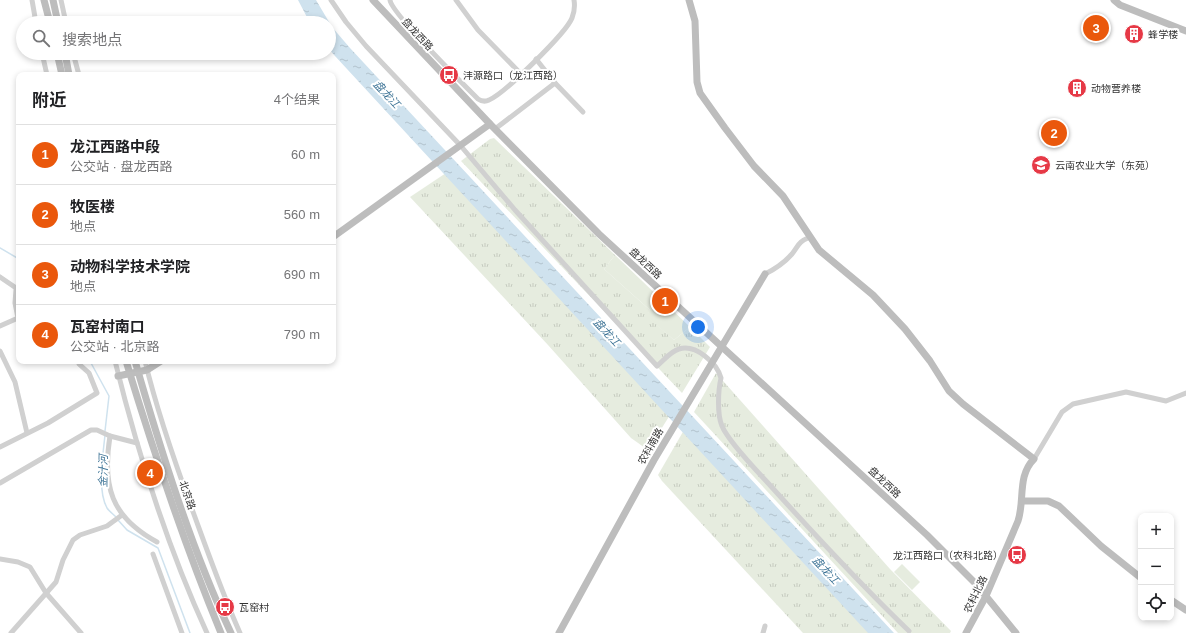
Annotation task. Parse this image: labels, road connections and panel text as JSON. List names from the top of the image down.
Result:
{
  "streets": {
    "street": [
      "盘龙西路",
      "农科南路",
      "北京路",
      "农科北路"
    ]
  },
  "crossings": [
    ["盘龙西路", "农科南路"],
    ["盘龙西路", "农科北路"]
  ],
  "water": ["盘龙江", "金汁河"],
  "places": {
    "building": ["蜂学楼", "动物营养楼"],
    "bus stop": ["沣源路口（龙江西路）", "龙江西路口（农科北路）", "瓦窑村"],
    "school or university": ["云南农业大学（东苑）"]
  },
  "page": {
    "pins": [
      "3",
      "2",
      "1",
      "4"
    ],
    "search": "搜索地点",
    "heading": ["附近", "4个结果"],
    "list": [
      {
        "mark": "1",
        "name": "龙江西路中段",
        "note": "公交站 · 盘龙西路",
        "value": "60 m"
      },
      {
        "mark": "2",
        "name": "牧医楼",
        "note": "地点",
        "value": "560 m"
      },
      {
        "mark": "3",
        "name": "动物科学技术学院",
        "note": "地点",
        "value": "690 m"
      },
      {
        "mark": "4",
        "name": "瓦窑村南口",
        "note": "公交站 · 北京路",
        "value": "790 m"
      }
    ],
    "map_buttons": ["+", "−"]
  }
}
